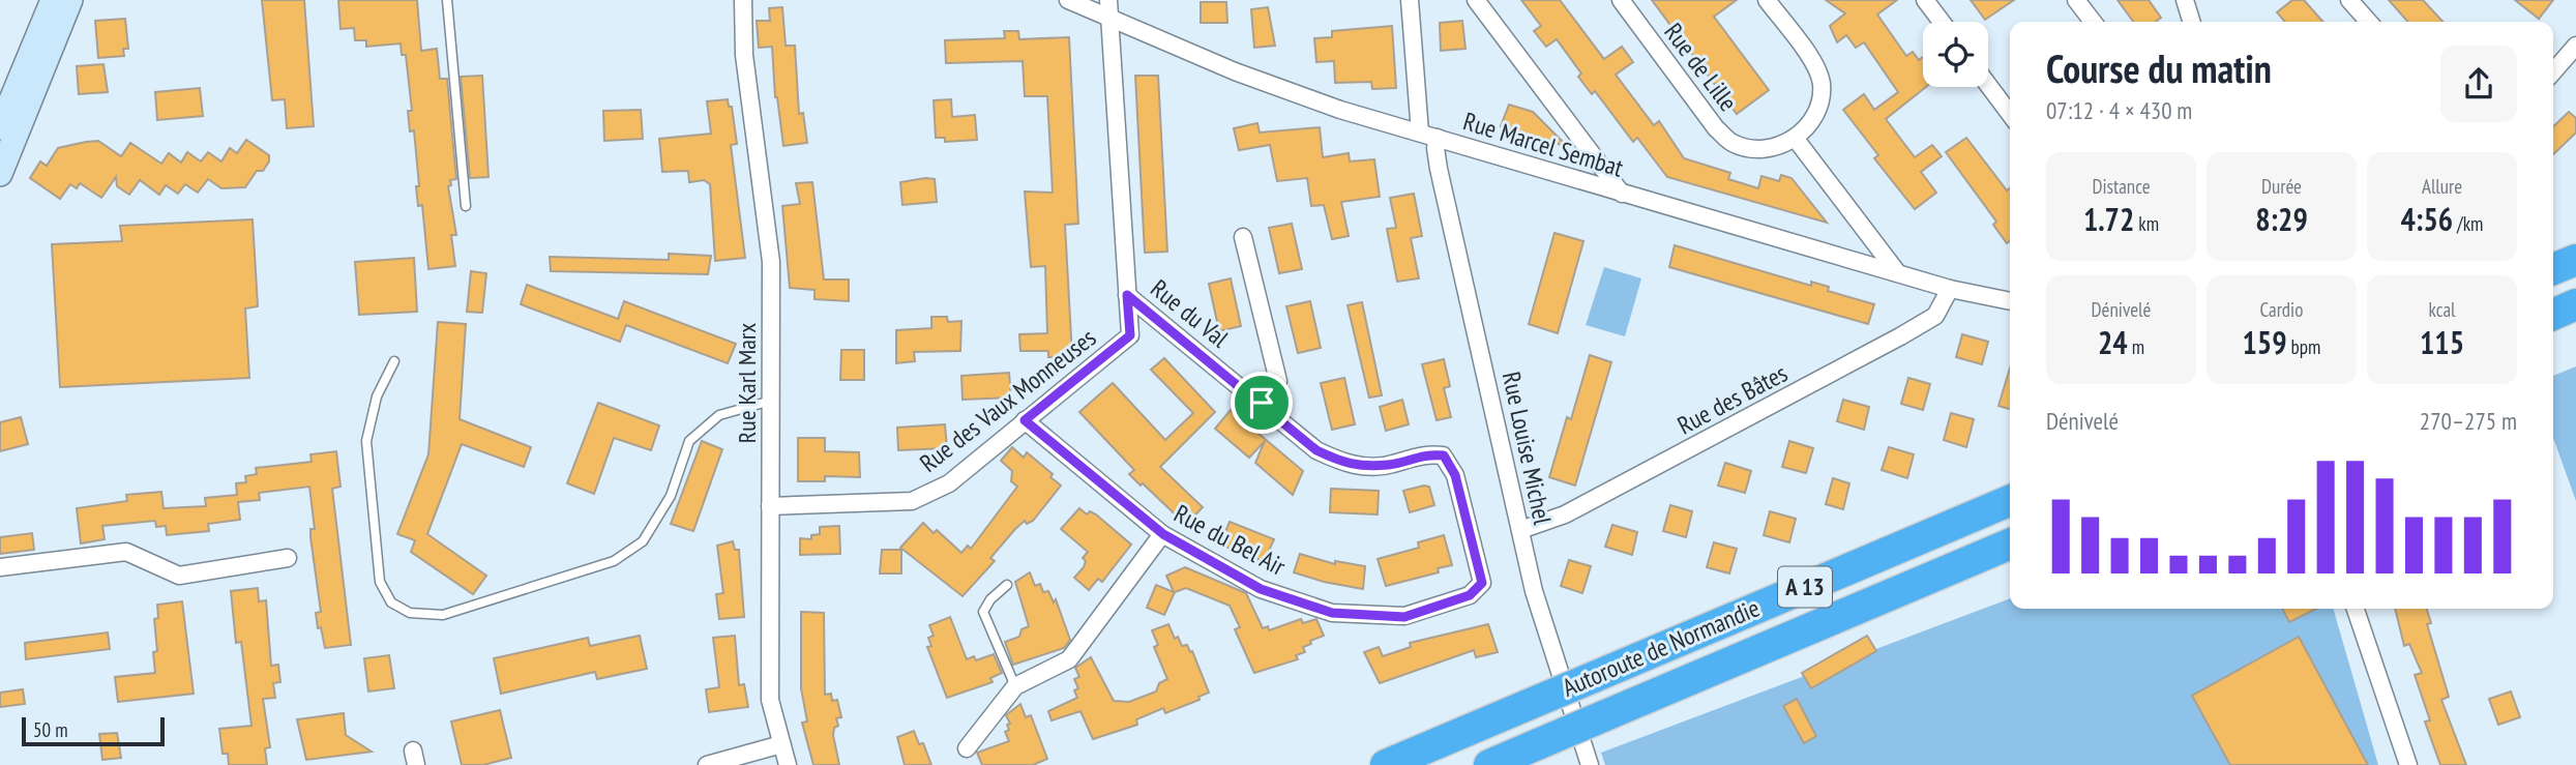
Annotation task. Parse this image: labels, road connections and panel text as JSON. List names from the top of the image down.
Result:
{
  "streets": {
    "highway": ["A 13", "Autoroute de Normandie"],
    "street": [
      "Rue de Lille",
      "Rue Marcel Sembat",
      "Rue du Val",
      "Rue Karl Marx",
      "Rue des Bâtes",
      "Rue des Vaux Monneuses",
      "Rue Louise Michel",
      "Rue du Bel Air"
    ]
  },
  "crossings": [
    ["Rue Marcel Sembat", "Rue des Bâtes"],
    ["Rue Marcel Sembat", "Rue des Vaux Monneuses"],
    ["Rue Marcel Sembat", "Rue Louise Michel"],
    ["Rue du Val", "Rue des Vaux Monneuses"],
    ["Rue du Val", "Rue du Bel Air"],
    ["Rue Karl Marx", "Rue des Vaux Monneuses"],
    ["Rue des Bâtes", "Rue Louise Michel"],
    ["Rue des Vaux Monneuses", "Rue du Bel Air"]
  ],
  "scale_bar": "50 m",
  "page": {
    "heading": ["Course du matin", "07:12 · 4 × 430 m"],
    "stats": [
      ["Distance", "1.72 km"],
      ["Durée", "8:29"],
      ["Allure", "4:56 /km"],
      ["Dénivelé", "24 m"],
      ["Cardio", "159 bpm"],
      ["kcal", "115"]
    ],
    "chart": ["Dénivelé", "270–275 m"],
    "scale": "50 m"
  }
}
